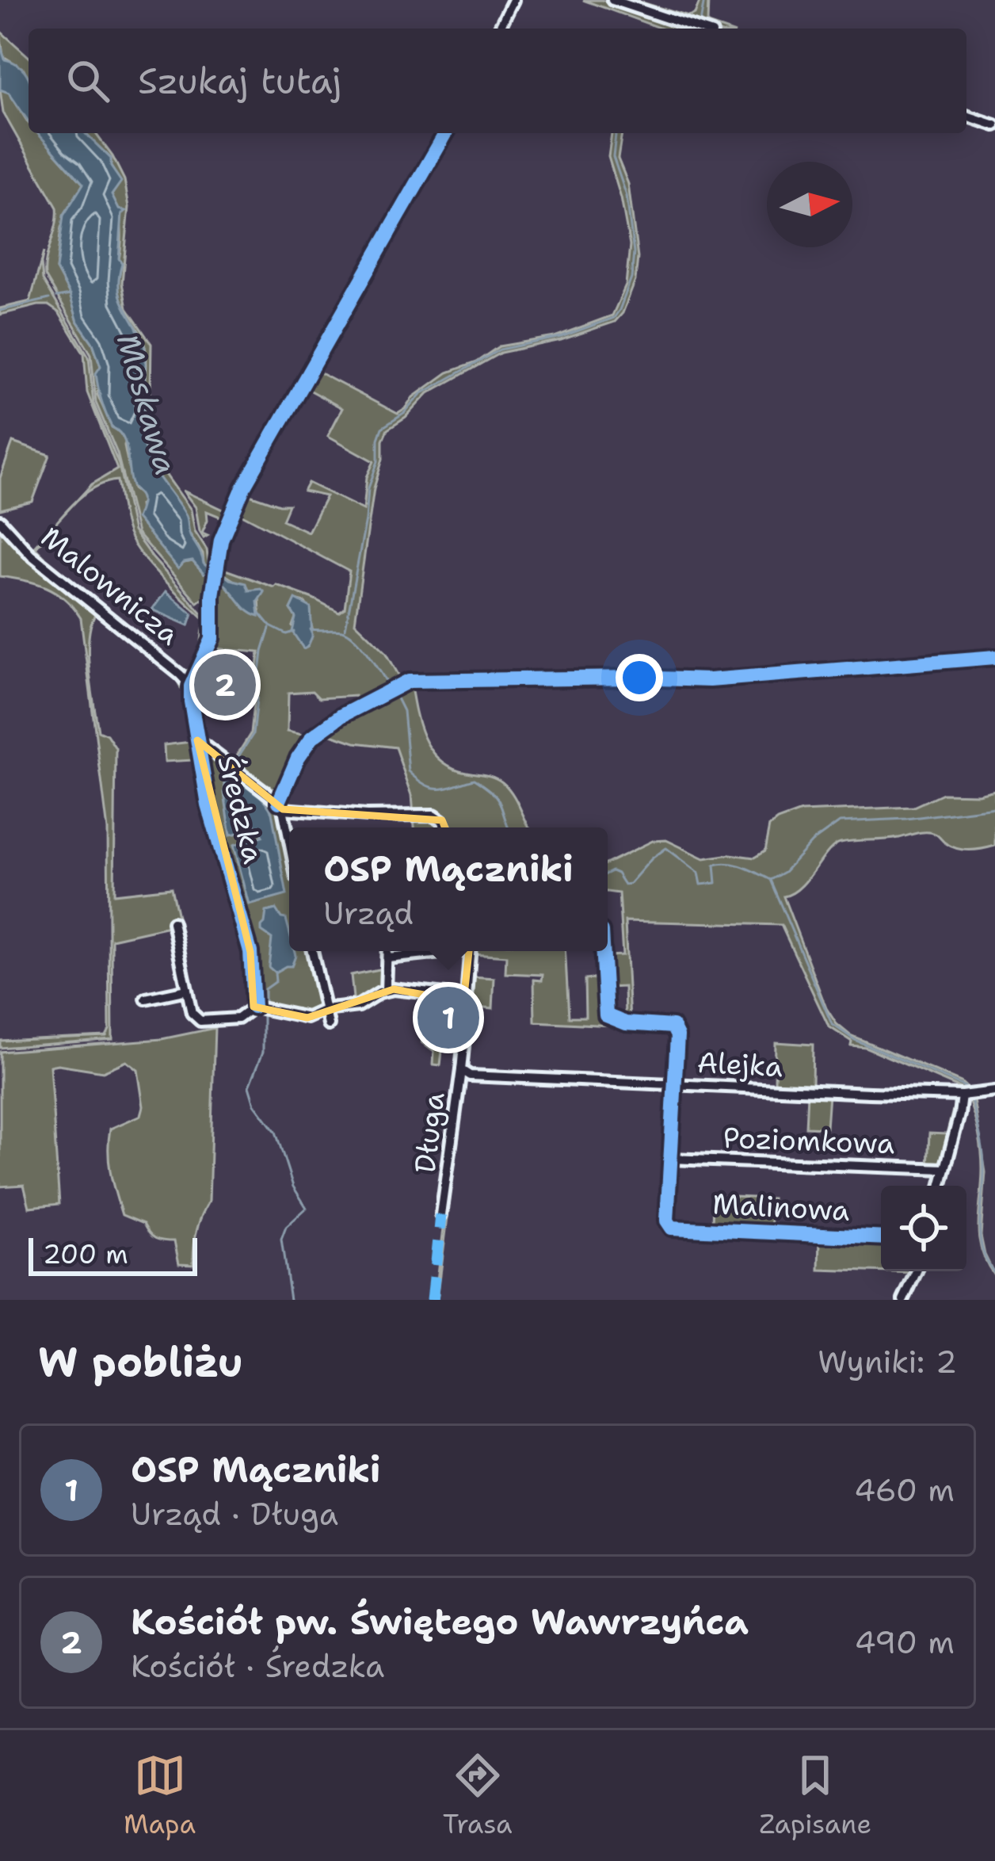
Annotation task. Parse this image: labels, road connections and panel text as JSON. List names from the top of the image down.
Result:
{
  "streets": {
    "street": [
      "Malownicza",
      "Średzka",
      "Alejka",
      "Długa",
      "Poziomkowa",
      "Malinowa"
    ]
  },
  "crossings": [
    ["Malownicza", "Średzka"],
    ["Alejka", "Długa"],
    ["Poziomkowa", "Malinowa"]
  ],
  "water": ["Moskawa"],
  "scale_bar": "200 m",
  "north": "right",
  "page": {
    "search": "Szukaj tutaj",
    "pins": ["2", "1"],
    "popup": ["OSP Mączniki", "Urząd"],
    "scale": "200 m",
    "heading": ["W pobliżu", "Wyniki: 2"],
    "list": [
      {
        "mark": "1",
        "name": "OSP Mączniki",
        "note": "Urząd · Długa",
        "value": "460 m"
      },
      {
        "mark": "2",
        "name": "Kościół pw. Świętego Wawrzyńca",
        "note": "Kościół · Średzka",
        "value": "490 m"
      }
    ],
    "nav": ["Mapa", "Trasa", "Zapisane"]
  }
}
